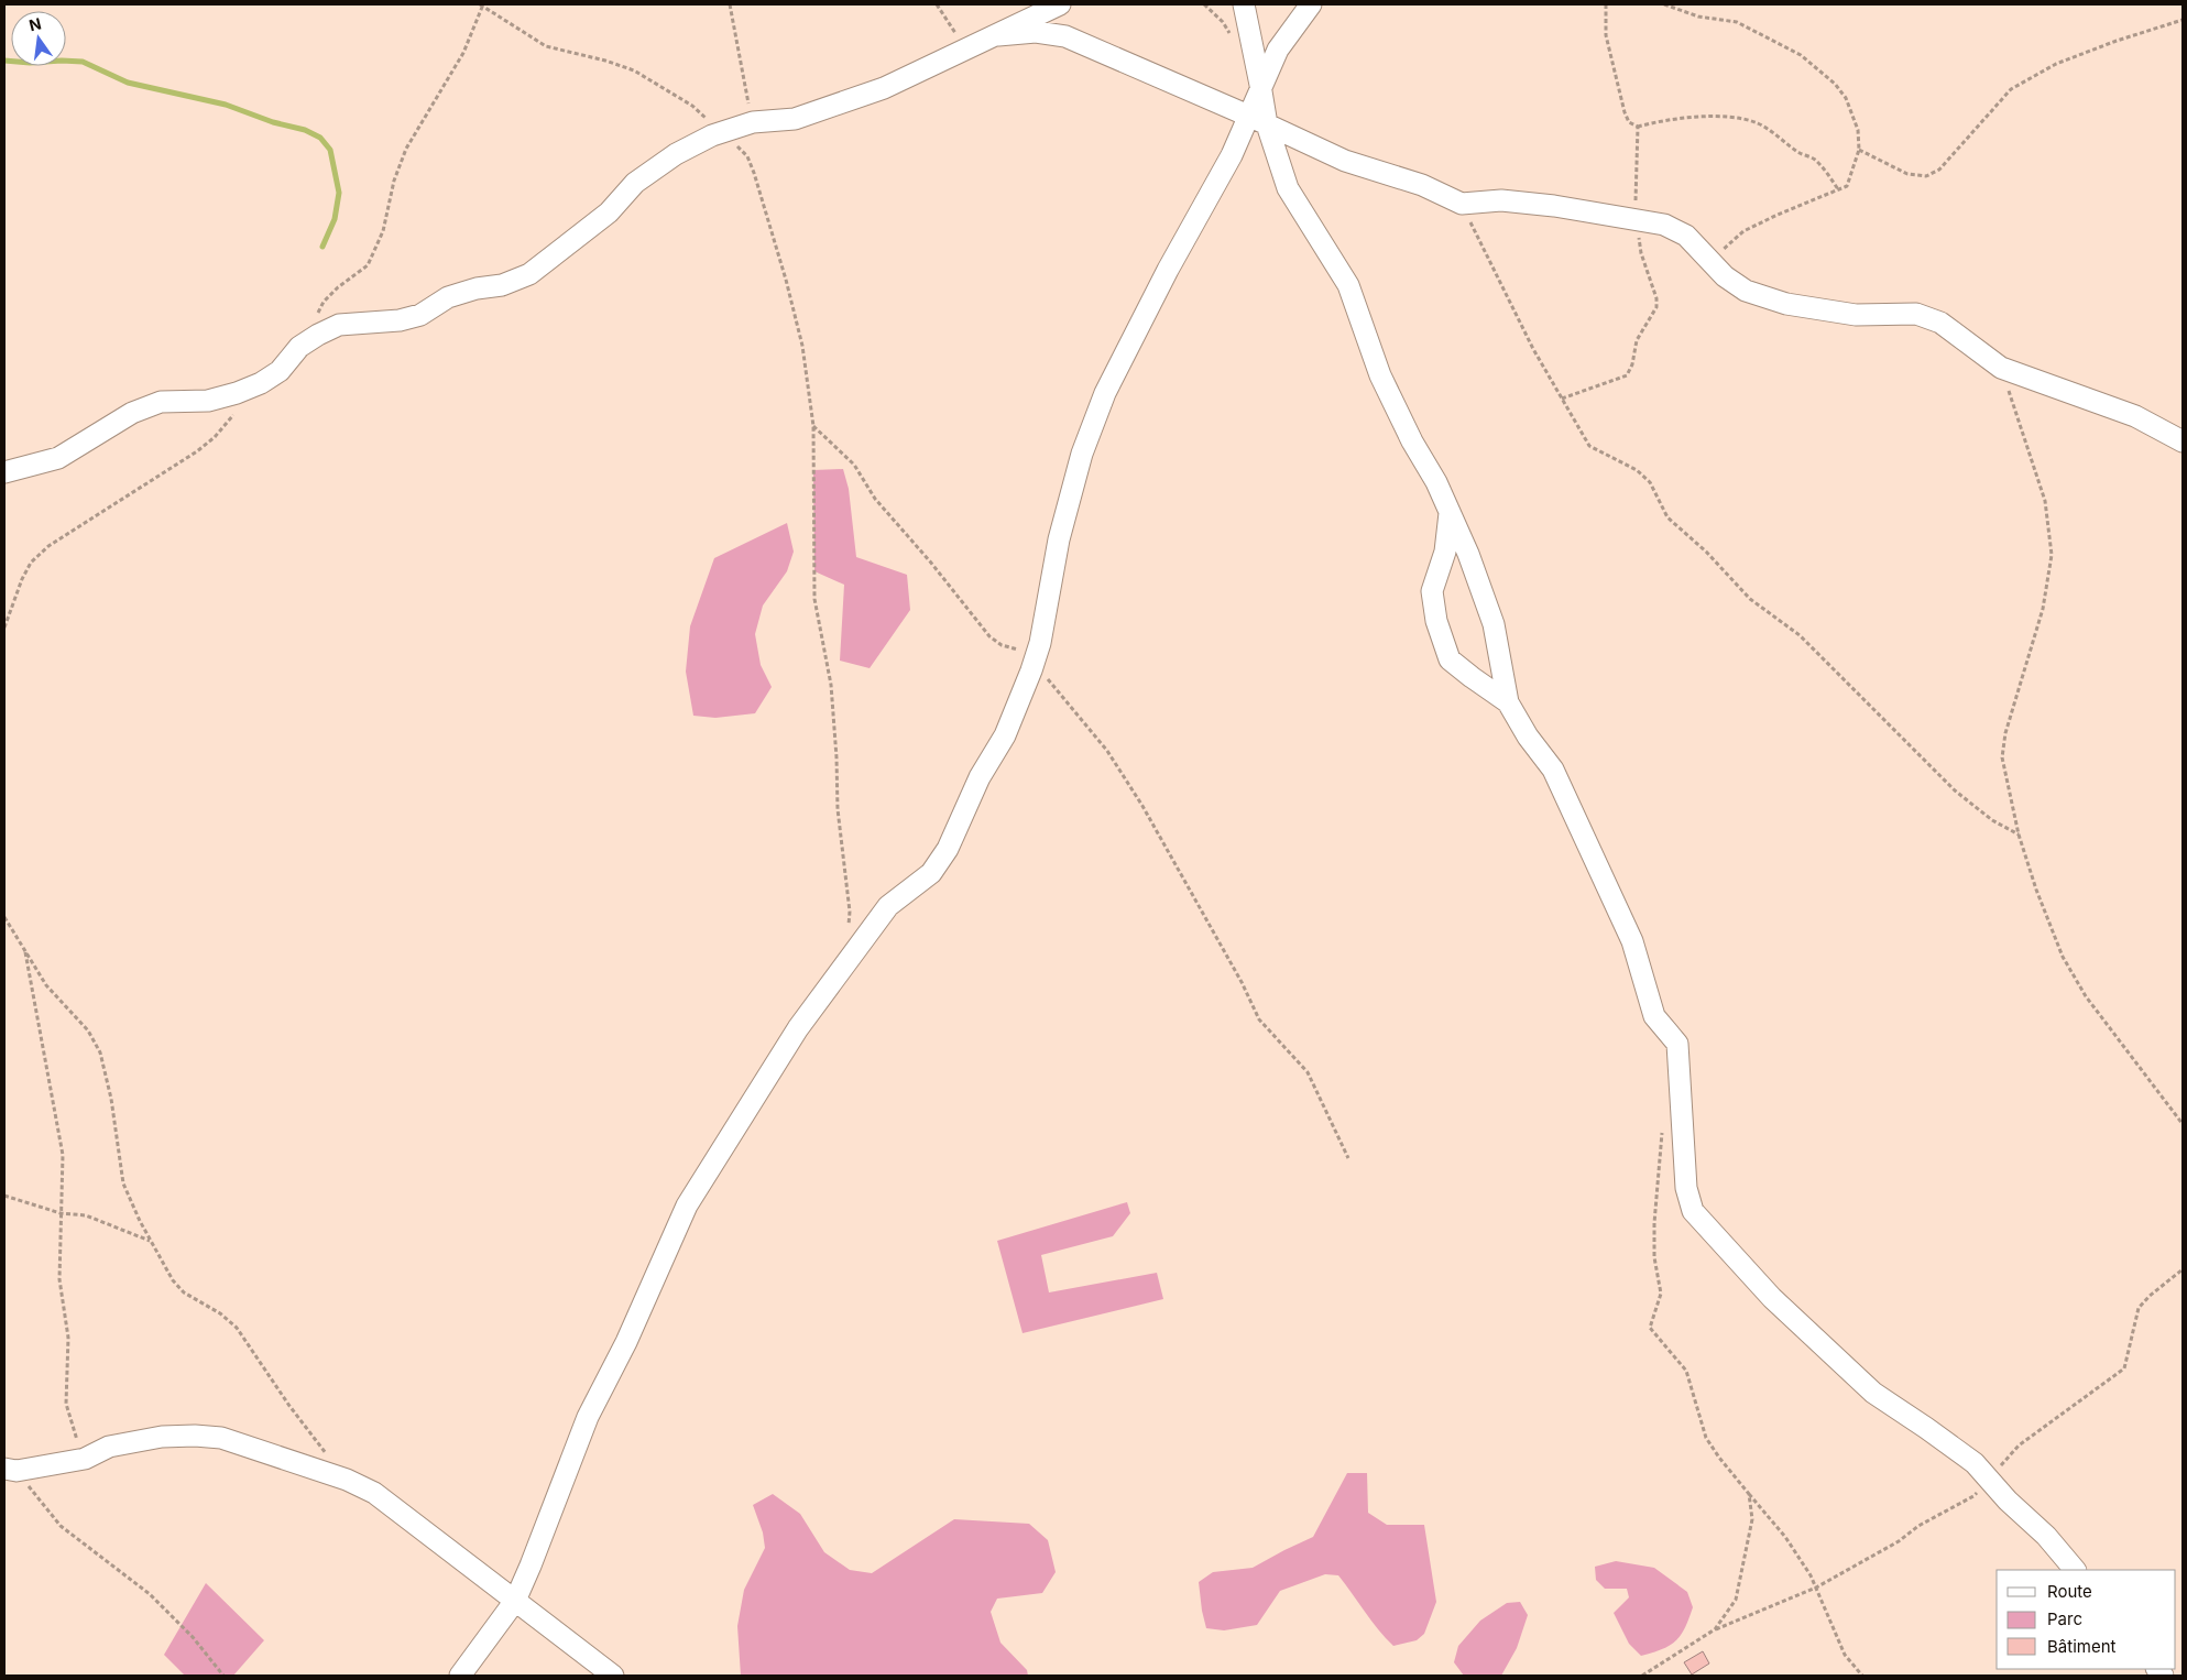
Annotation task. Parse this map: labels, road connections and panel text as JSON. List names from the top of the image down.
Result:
{
  "legend": ["Route", "Parc", "Bâtiment"],
  "north": "top"
}
